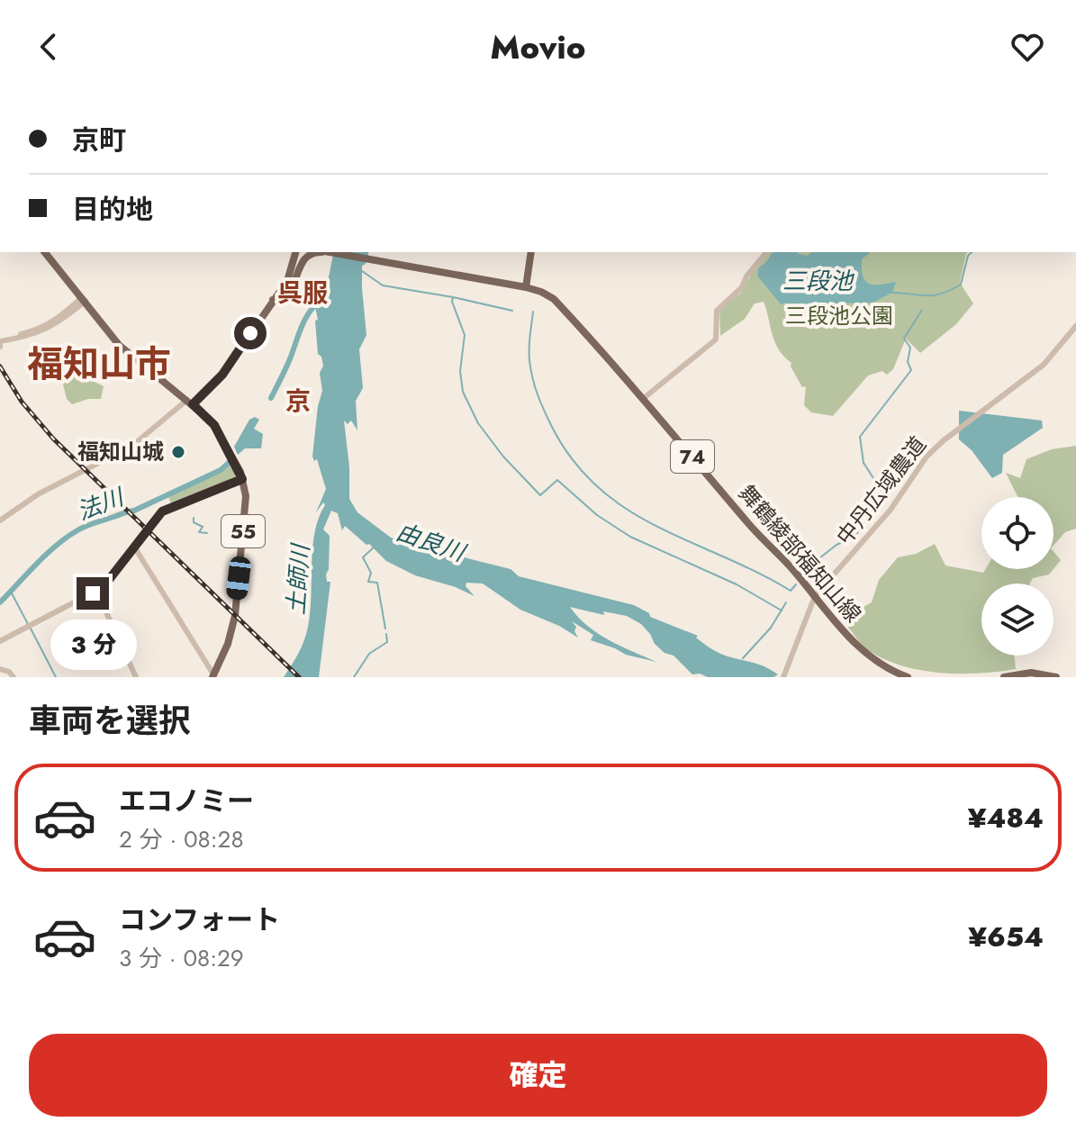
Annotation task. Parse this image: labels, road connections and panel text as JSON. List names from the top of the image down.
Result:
{
  "streets": {
    "main road": ["74", "55", "舞鶴綾部福知山線"],
    "street": ["中丹広域農道"]
  },
  "crossings": [
    ["中丹広域農道", "舞鶴綾部福知山線"]
  ],
  "districts": ["呉服", "福知山市", "京"],
  "water": [
    "三段池",
    "法川",
    "由良川",
    "土師川"
  ],
  "parks": ["三段池公園"],
  "places": ["福知山城"],
  "page": {
    "header": "Movio",
    "banner": ["京町", "目的地"],
    "bubble": "3 分",
    "heading": "車両を選択",
    "list": [
      {
        "name": "エコノミー",
        "note": "2 分 · 08:28",
        "value": "¥484"
      },
      {
        "name": "コンフォート",
        "note": "3 分 · 08:29",
        "value": "¥654"
      }
    ],
    "buttons": "確定"
  }
}
